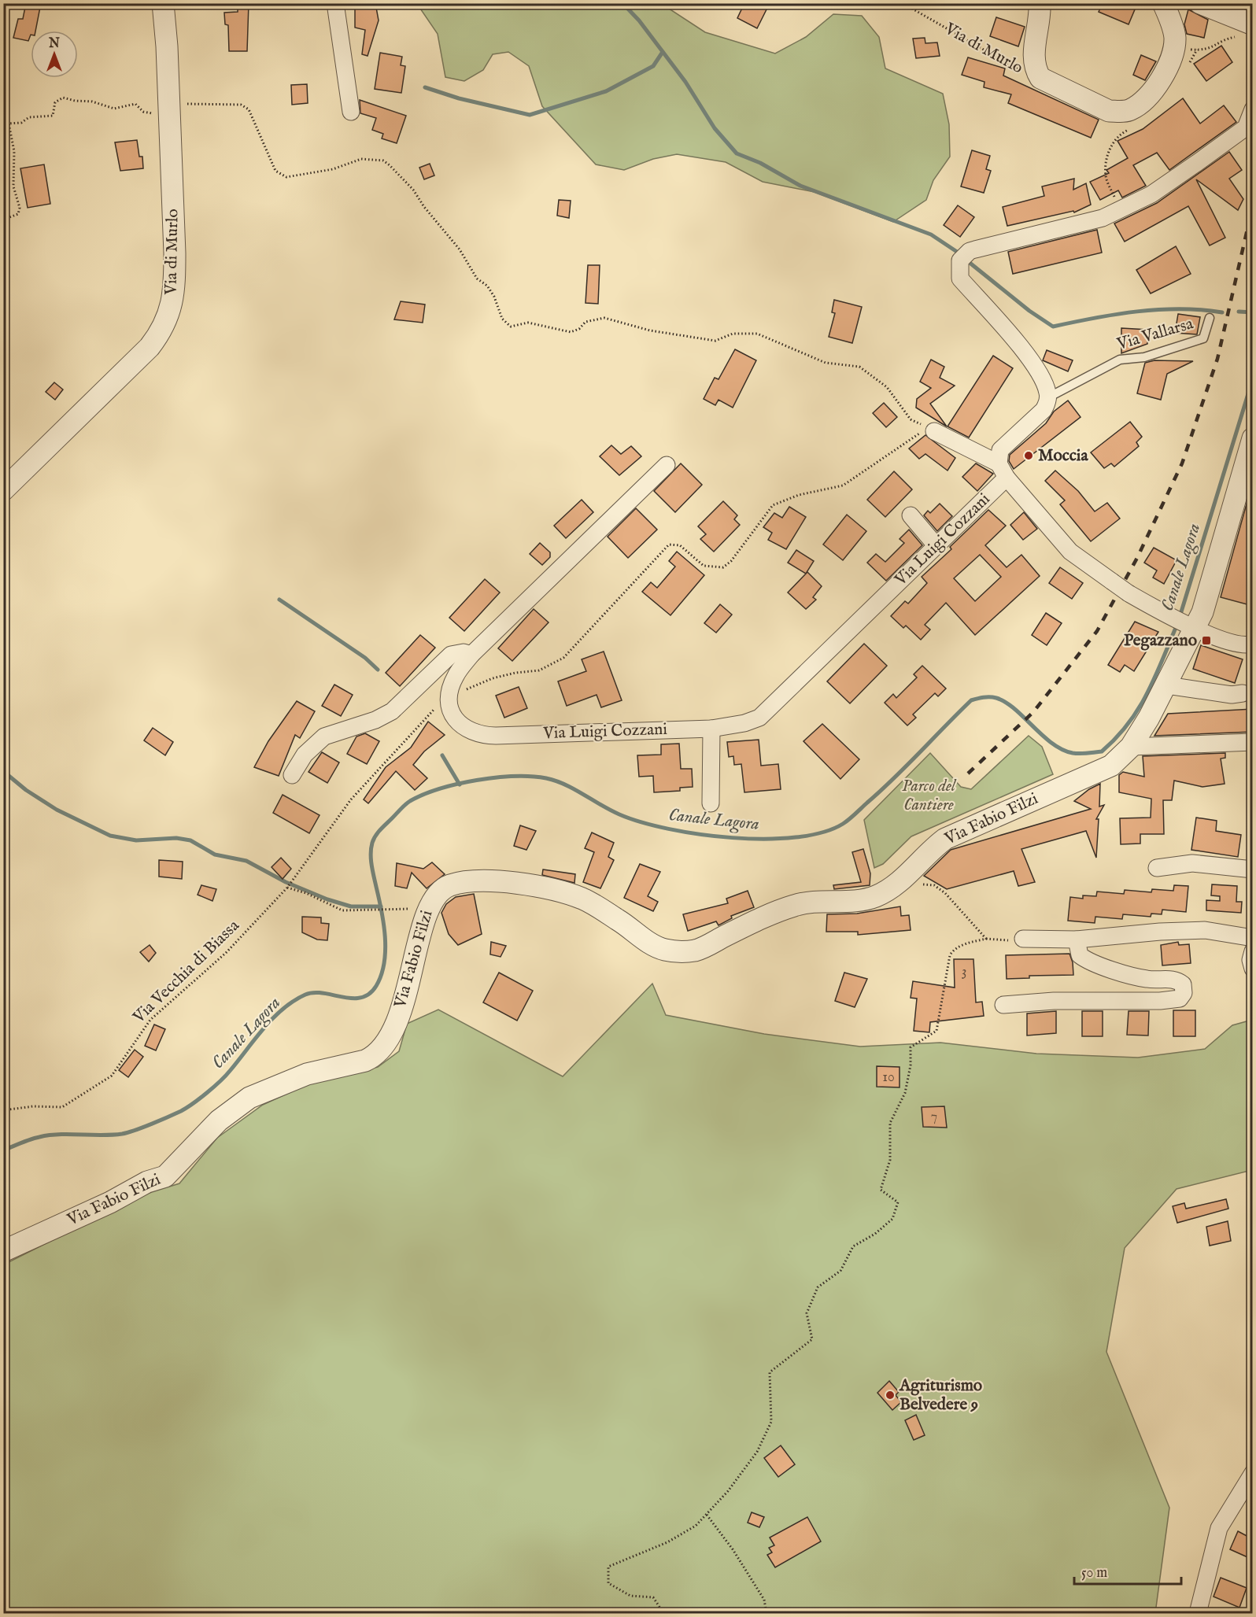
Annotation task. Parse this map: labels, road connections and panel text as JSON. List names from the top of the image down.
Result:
{
  "streets": {
    "street": ["Via di Murlo", "Via Luigi Cozzani", "Via Fabio Filzi"],
    "lane": ["Via Vallarsa"],
    "path": ["Via Vecchia di Biassa"]
  },
  "crossings": [
    ["Via Luigi Cozzani", "Via Vecchia di Biassa"]
  ],
  "water": ["Canale Lagora"],
  "parks": ["Parco del Cantiere"],
  "places": {
    "other": ["Moccia", "Agriturismo Belvedere 9"],
    "transit": ["Pegazzano"]
  },
  "house_numbers": ["3", "10", "7"],
  "scale_bar": "50 m",
  "north": "top"
}
